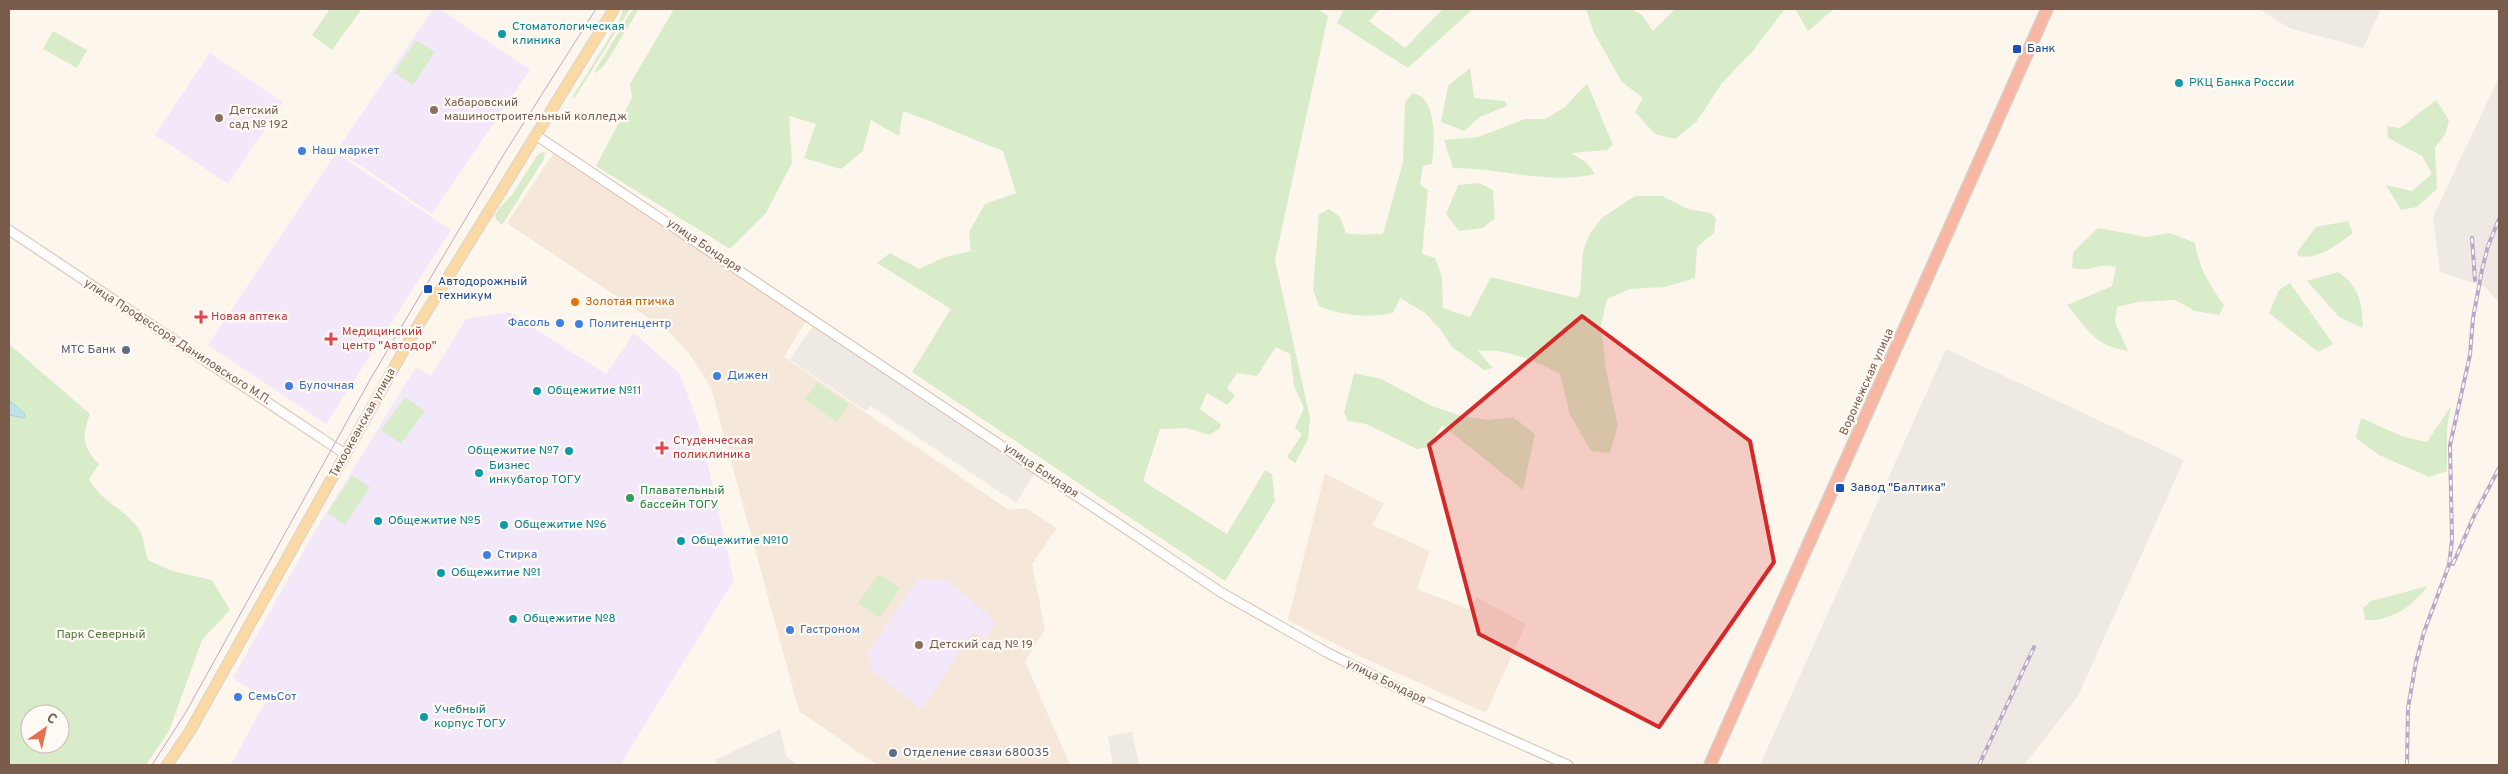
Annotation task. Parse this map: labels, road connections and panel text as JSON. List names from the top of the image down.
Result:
{
  "streets": {
    "highway": ["Воронежская улица"],
    "main road": ["улица Бондаря", "улица Профессора Даниловского М.П.", "Тихоокеанская улица"]
  },
  "crossings": [
    ["улица Бондаря", "Тихоокеанская улица"],
    ["улица Профессора Даниловского М.П.", "Тихоокеанская улица"]
  ],
  "parks": ["Парк Северный"],
  "places": {
    "other": [
      "Стоматологическая клиника",
      "РКЦ Банка России",
      "Хабаровский машиностроительный колледж",
      "Детский сад № 192",
      "Наш маркет",
      "Золотая птичка",
      "Фасоль",
      "Политенцентр",
      "МТС Банк",
      "Дижен",
      "Булочная",
      "Общежитие №11",
      "Общежитие №7",
      "Бизнес инкубатор ТОГУ",
      "Плавательный бассейн ТОГУ",
      "Общежитие №5",
      "Общежитие №6",
      "Общежитие №10",
      "Стирка",
      "Общежитие №1",
      "Общежитие №8",
      "Гастроном",
      "Детский сад № 19",
      "СемьСот",
      "Учебный корпус ТОГУ",
      "Отделение связи 680035"
    ],
    "transit": ["Банк", "Автодорожный техникум", "Завод \"Балтика\""],
    "health": ["Новая аптека", "Медицинский центр \"Автодор\"", "Студенческая поликлиника"]
  },
  "north": "top right"
}
